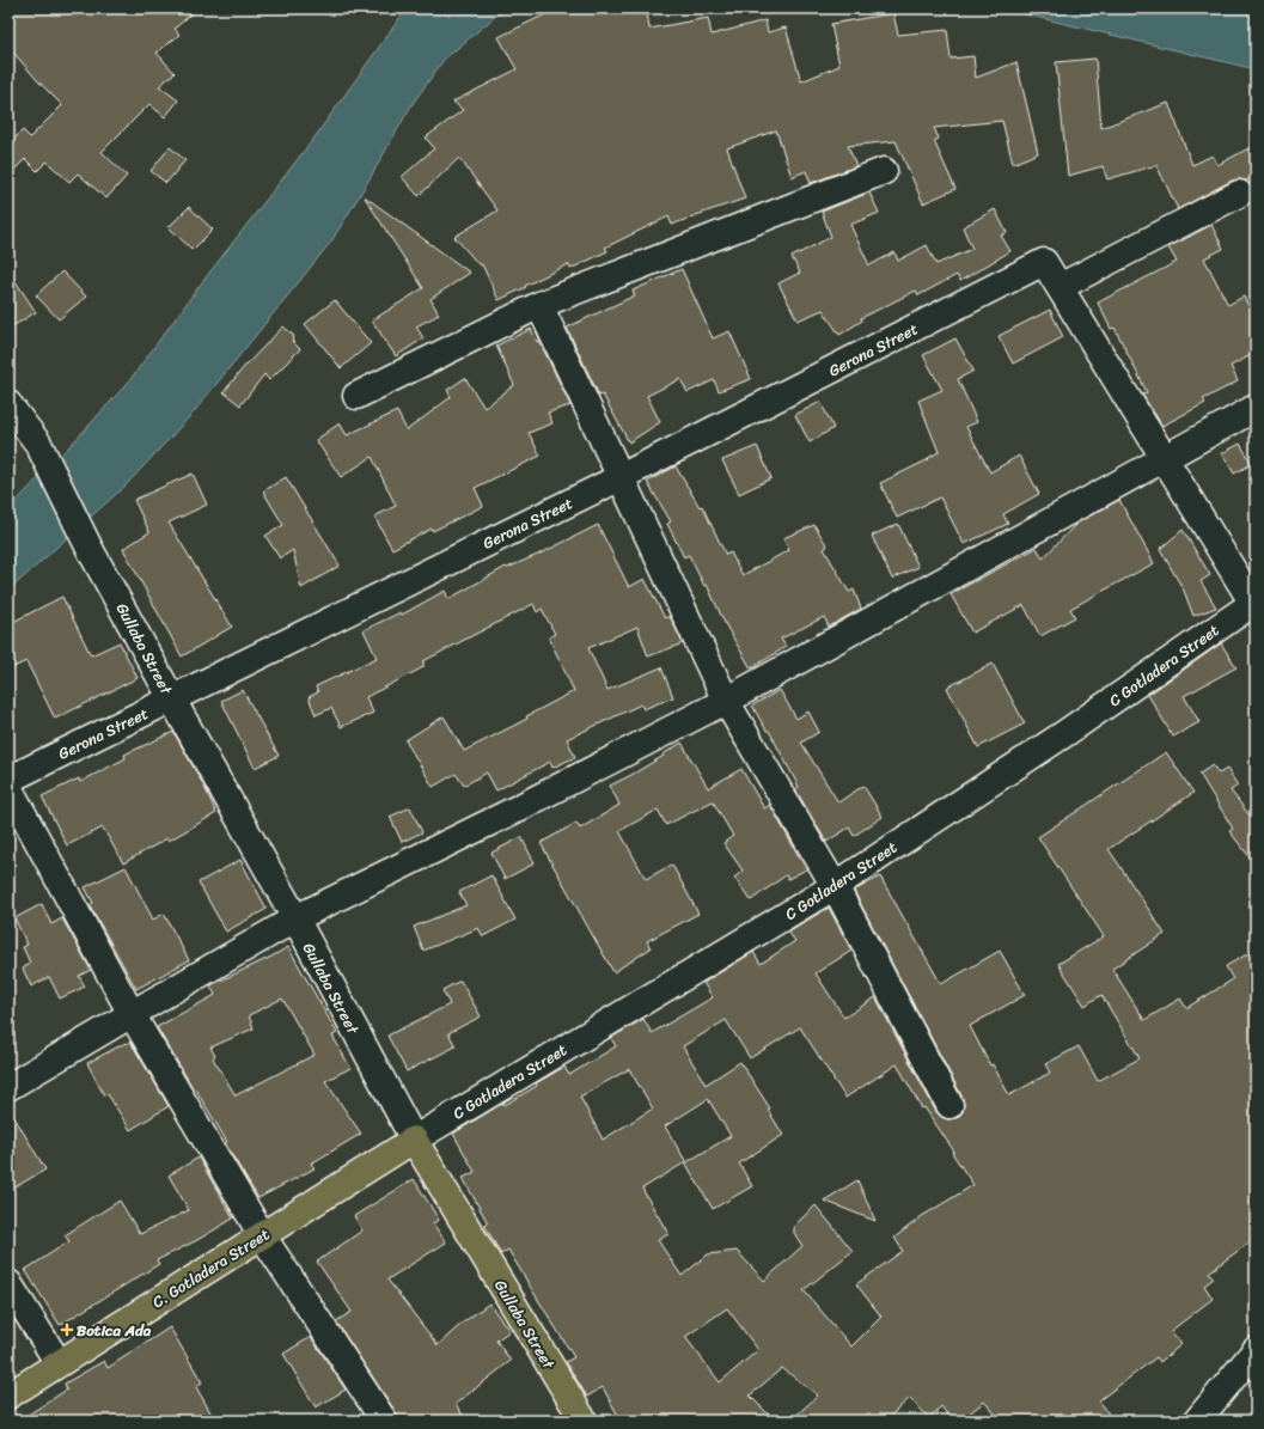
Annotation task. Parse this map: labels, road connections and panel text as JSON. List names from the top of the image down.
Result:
{
  "streets": {
    "main road": ["Gullaba Street", "C. Gotladera Street"],
    "street": ["Gerona Street", "C Gotladera Street"]
  },
  "crossings": [
    ["Gerona Street", "Gullaba Street"],
    ["Gullaba Street", "C Gotladera Street"],
    ["Gullaba Street", "C. Gotladera Street"],
    ["C Gotladera Street", "C. Gotladera Street"]
  ],
  "places": {
    "health": ["Botica Ada"]
  }
}
